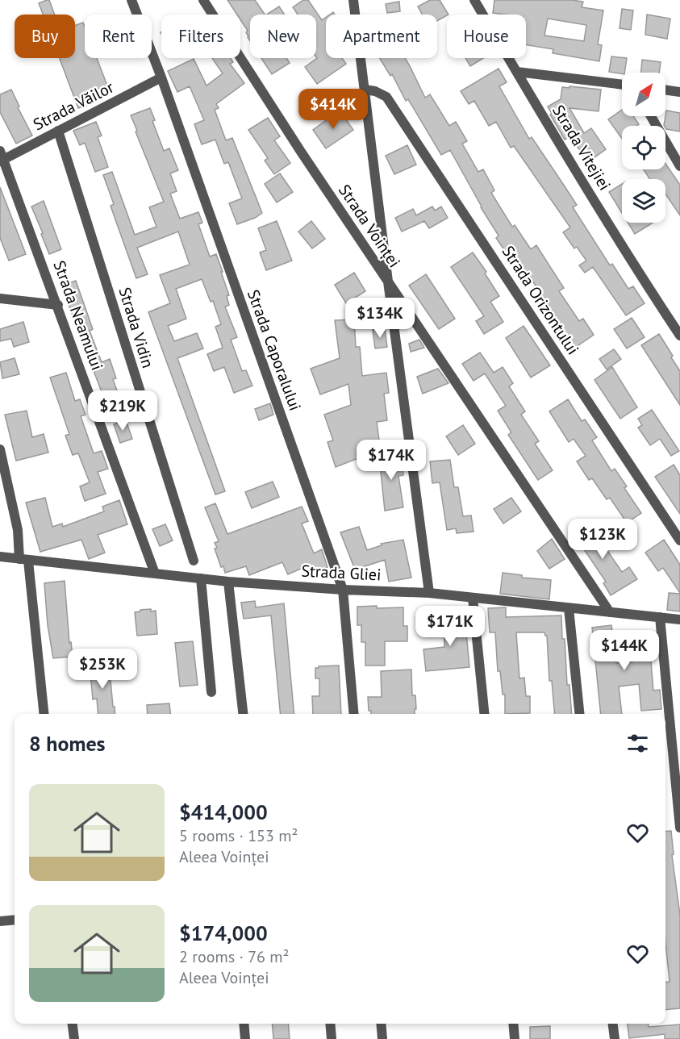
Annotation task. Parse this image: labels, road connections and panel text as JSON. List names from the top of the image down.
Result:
{
  "streets": {
    "street": [
      "Strada Văilor",
      "Strada Vitejiei",
      "Strada Voinței",
      "Strada Orizontului",
      "Strada Neamului",
      "Strada Vidin",
      "Strada Caporalului",
      "Strada Gliei"
    ]
  },
  "crossings": [
    ["Strada Văilor", "Strada Neamului"],
    ["Strada Văilor", "Strada Vidin"],
    ["Strada Văilor", "Strada Caporalului"],
    ["Strada Voinței", "Strada Gliei"],
    ["Strada Neamului", "Strada Gliei"],
    ["Strada Caporalului", "Strada Gliei"]
  ],
  "north": "top right",
  "page": {
    "chip": [
      "Buy",
      "Rent",
      "Filters",
      "New",
      "Apartment",
      "House"
    ],
    "price": [
      "$414K",
      "$134K",
      "$219K",
      "$174K",
      "$123K",
      "$171K",
      "$144K",
      "$253K"
    ],
    "heading": "8 homes",
    "list": [
      {
        "name": "$414,000",
        "note": "5 rooms · 153 m² · Aleea Voinței"
      },
      {
        "name": "$174,000",
        "note": "2 rooms · 76 m² · Aleea Voinței"
      }
    ]
  }
}
